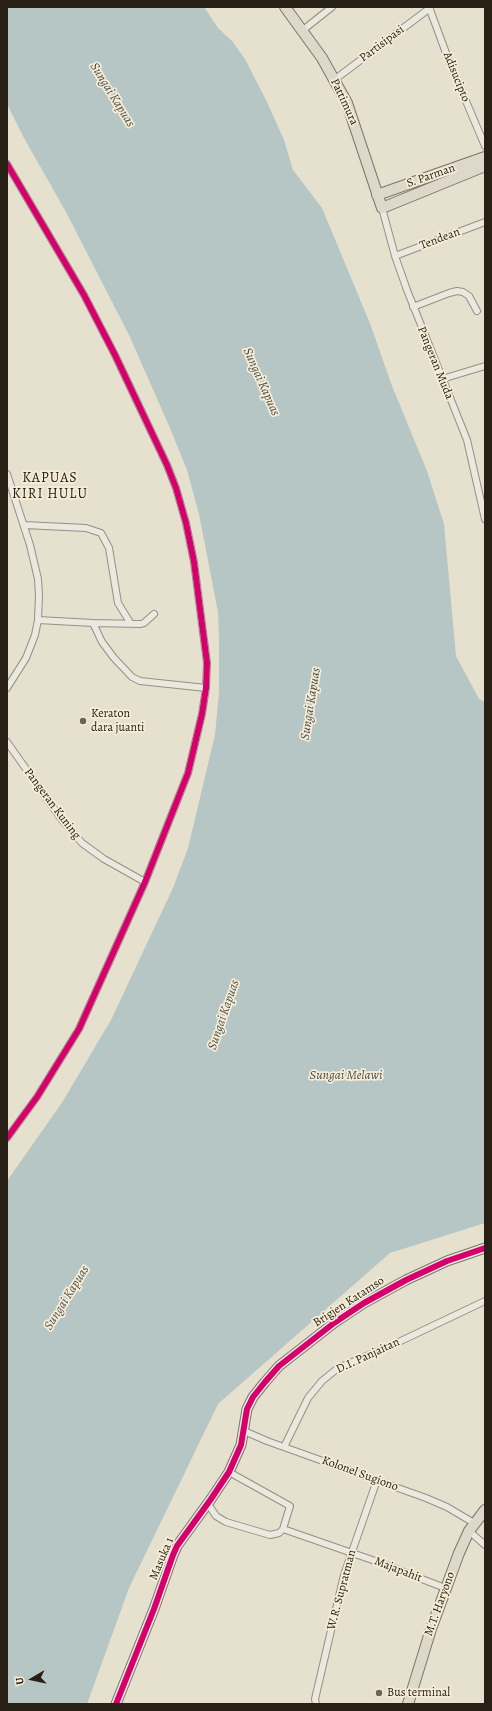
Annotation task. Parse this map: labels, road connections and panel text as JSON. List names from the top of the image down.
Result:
{
  "streets": {
    "main road": ["Pattimura", "S. Parman", "M.T. Haryono"],
    "street": [
      "Partisipasi",
      "Adisucipto",
      "Tendean",
      "Pangeran Muda",
      "Pangeran Kuning",
      "Brigjen Katamso",
      "D.I. Panjaitan",
      "Kolonel Sugiono",
      "Masuka 1",
      "Majapahit",
      "W.R. Supratman"
    ]
  },
  "crossings": [
    ["Partisipasi", "Adisucipto"],
    ["Partisipasi", "Pattimura"],
    ["Pattimura", "S. Parman"],
    ["Pattimura", "Pangeran Muda"],
    ["Tendean", "Pangeran Muda"],
    ["Brigjen Katamso", "Kolonel Sugiono"],
    ["Brigjen Katamso", "Masuka 1"],
    ["D.I. Panjaitan", "Kolonel Sugiono"],
    ["Kolonel Sugiono", "Masuka 1"],
    ["Kolonel Sugiono", "W.R. Supratman"],
    ["Kolonel Sugiono", "M.T. Haryono"],
    ["Majapahit", "W.R. Supratman"],
    ["Majapahit", "M.T. Haryono"]
  ],
  "districts": ["KAPUAS KIRI HULU"],
  "water": ["Sungai Kapuas", "Sungai Melawi"],
  "places": ["Keraton dara juanti", "Bus terminal"],
  "north": "left"
}
